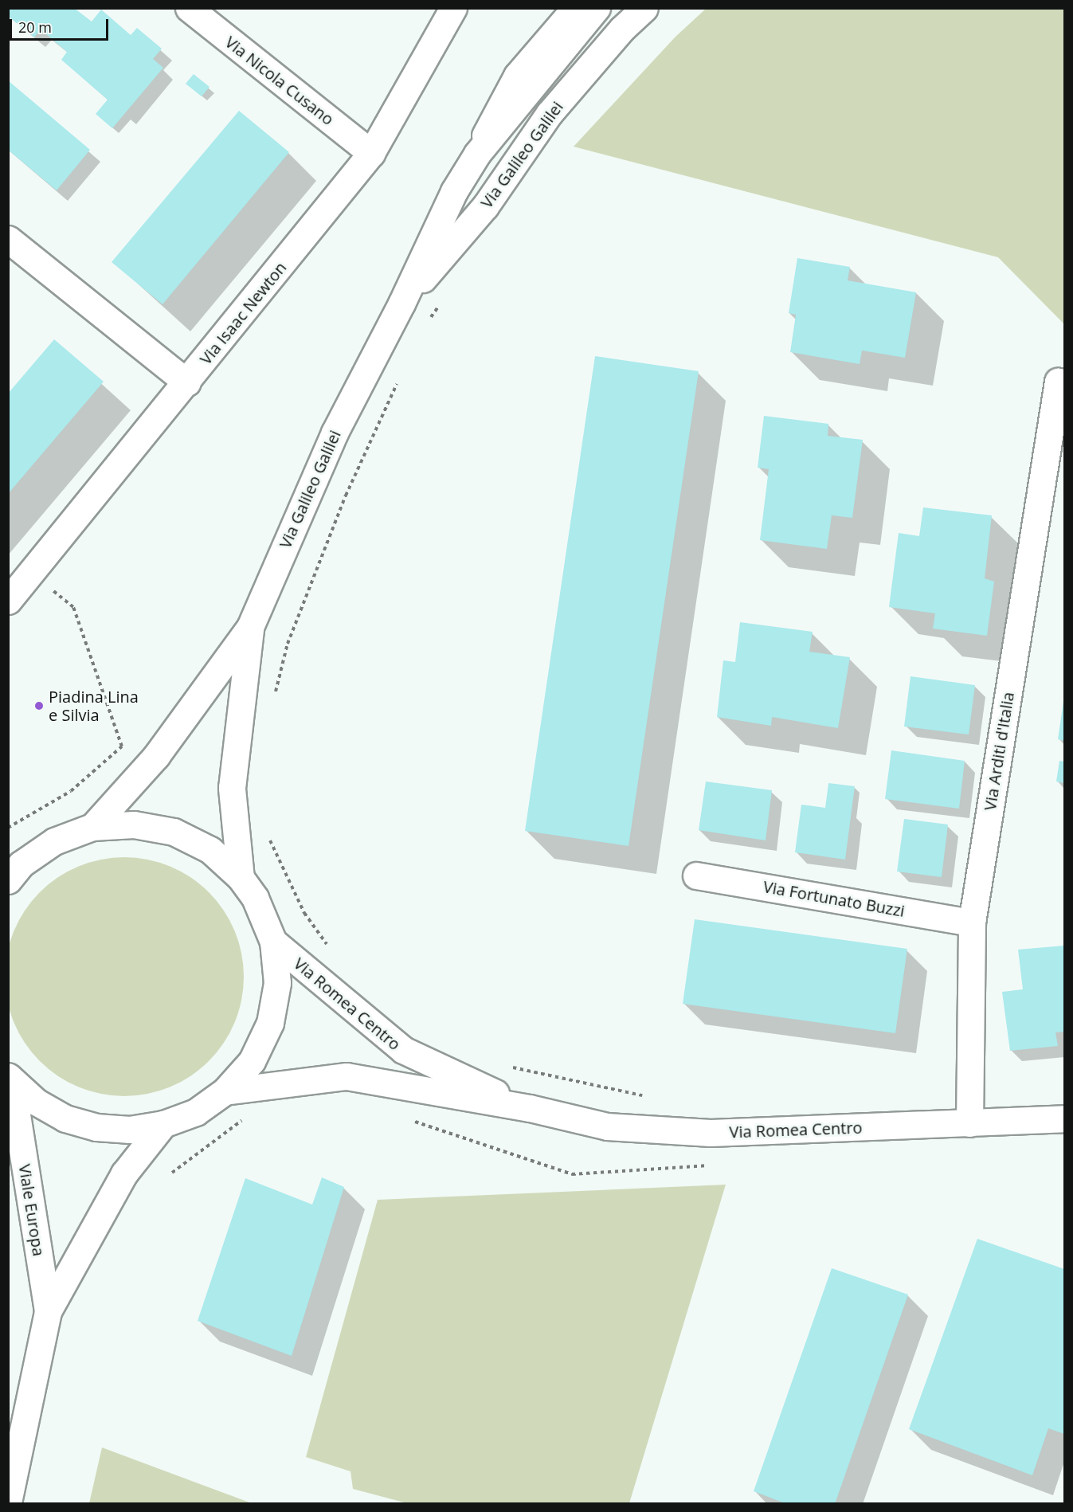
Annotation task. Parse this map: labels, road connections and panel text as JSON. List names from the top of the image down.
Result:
{
  "streets": {
    "street": [
      "Via Nicola Cusano",
      "Via Galileo Galilei",
      "Via Isaac Newton",
      "Via Arditi d'Italia",
      "Via Fortunato Buzzi",
      "Via Romea Centro",
      "Viale Europa"
    ]
  },
  "crossings": [
    ["Via Nicola Cusano", "Via Isaac Newton"],
    ["Via Arditi d'Italia", "Via Fortunato Buzzi"],
    ["Via Arditi d'Italia", "Via Romea Centro"]
  ],
  "places": ["Piadina Lina e Silvia"],
  "scale_bar": "20 m"
}
